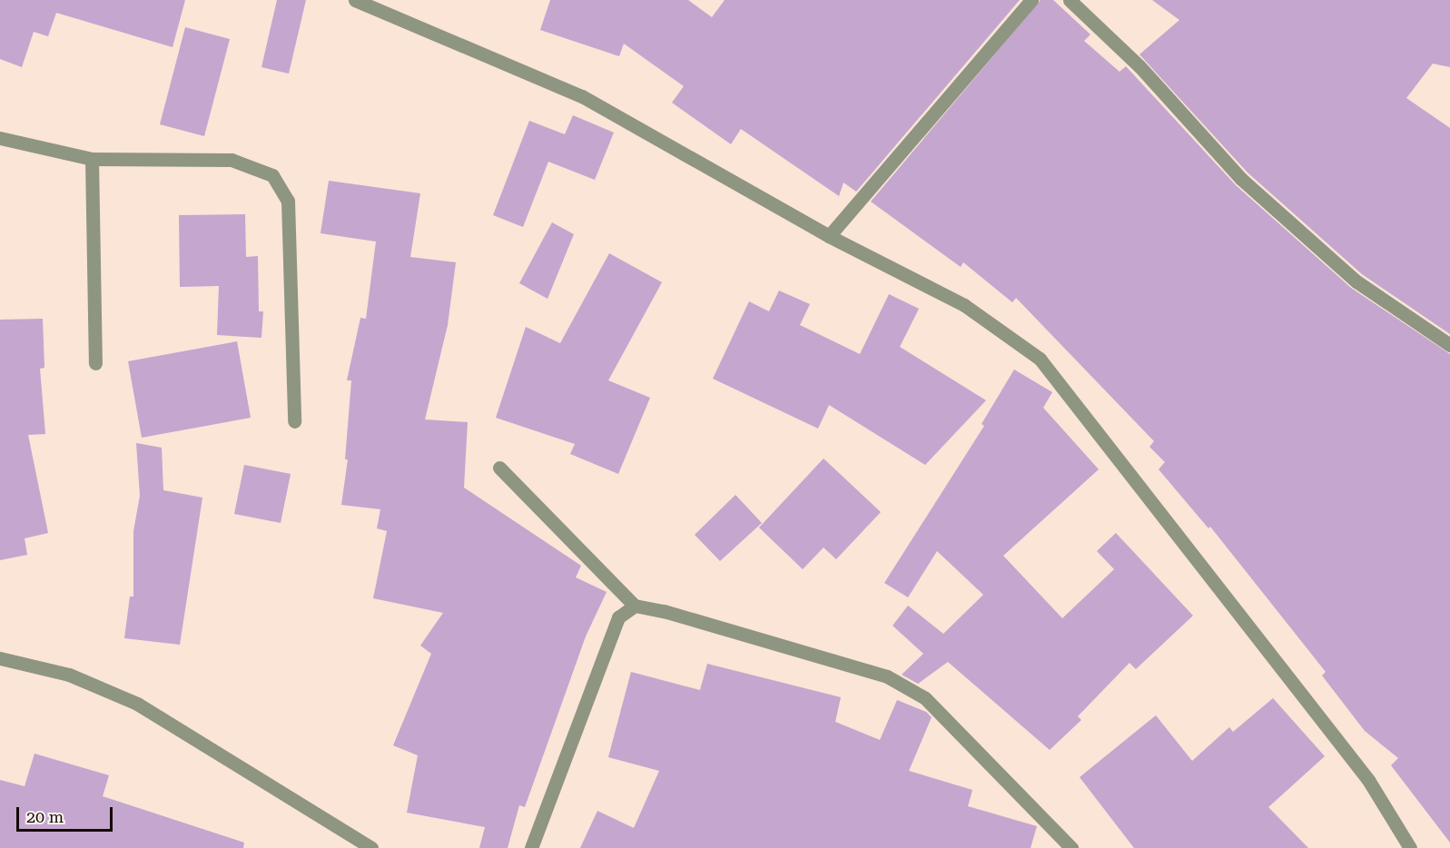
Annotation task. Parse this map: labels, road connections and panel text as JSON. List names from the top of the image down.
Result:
{
  "scale_bar": "20 m"
}
